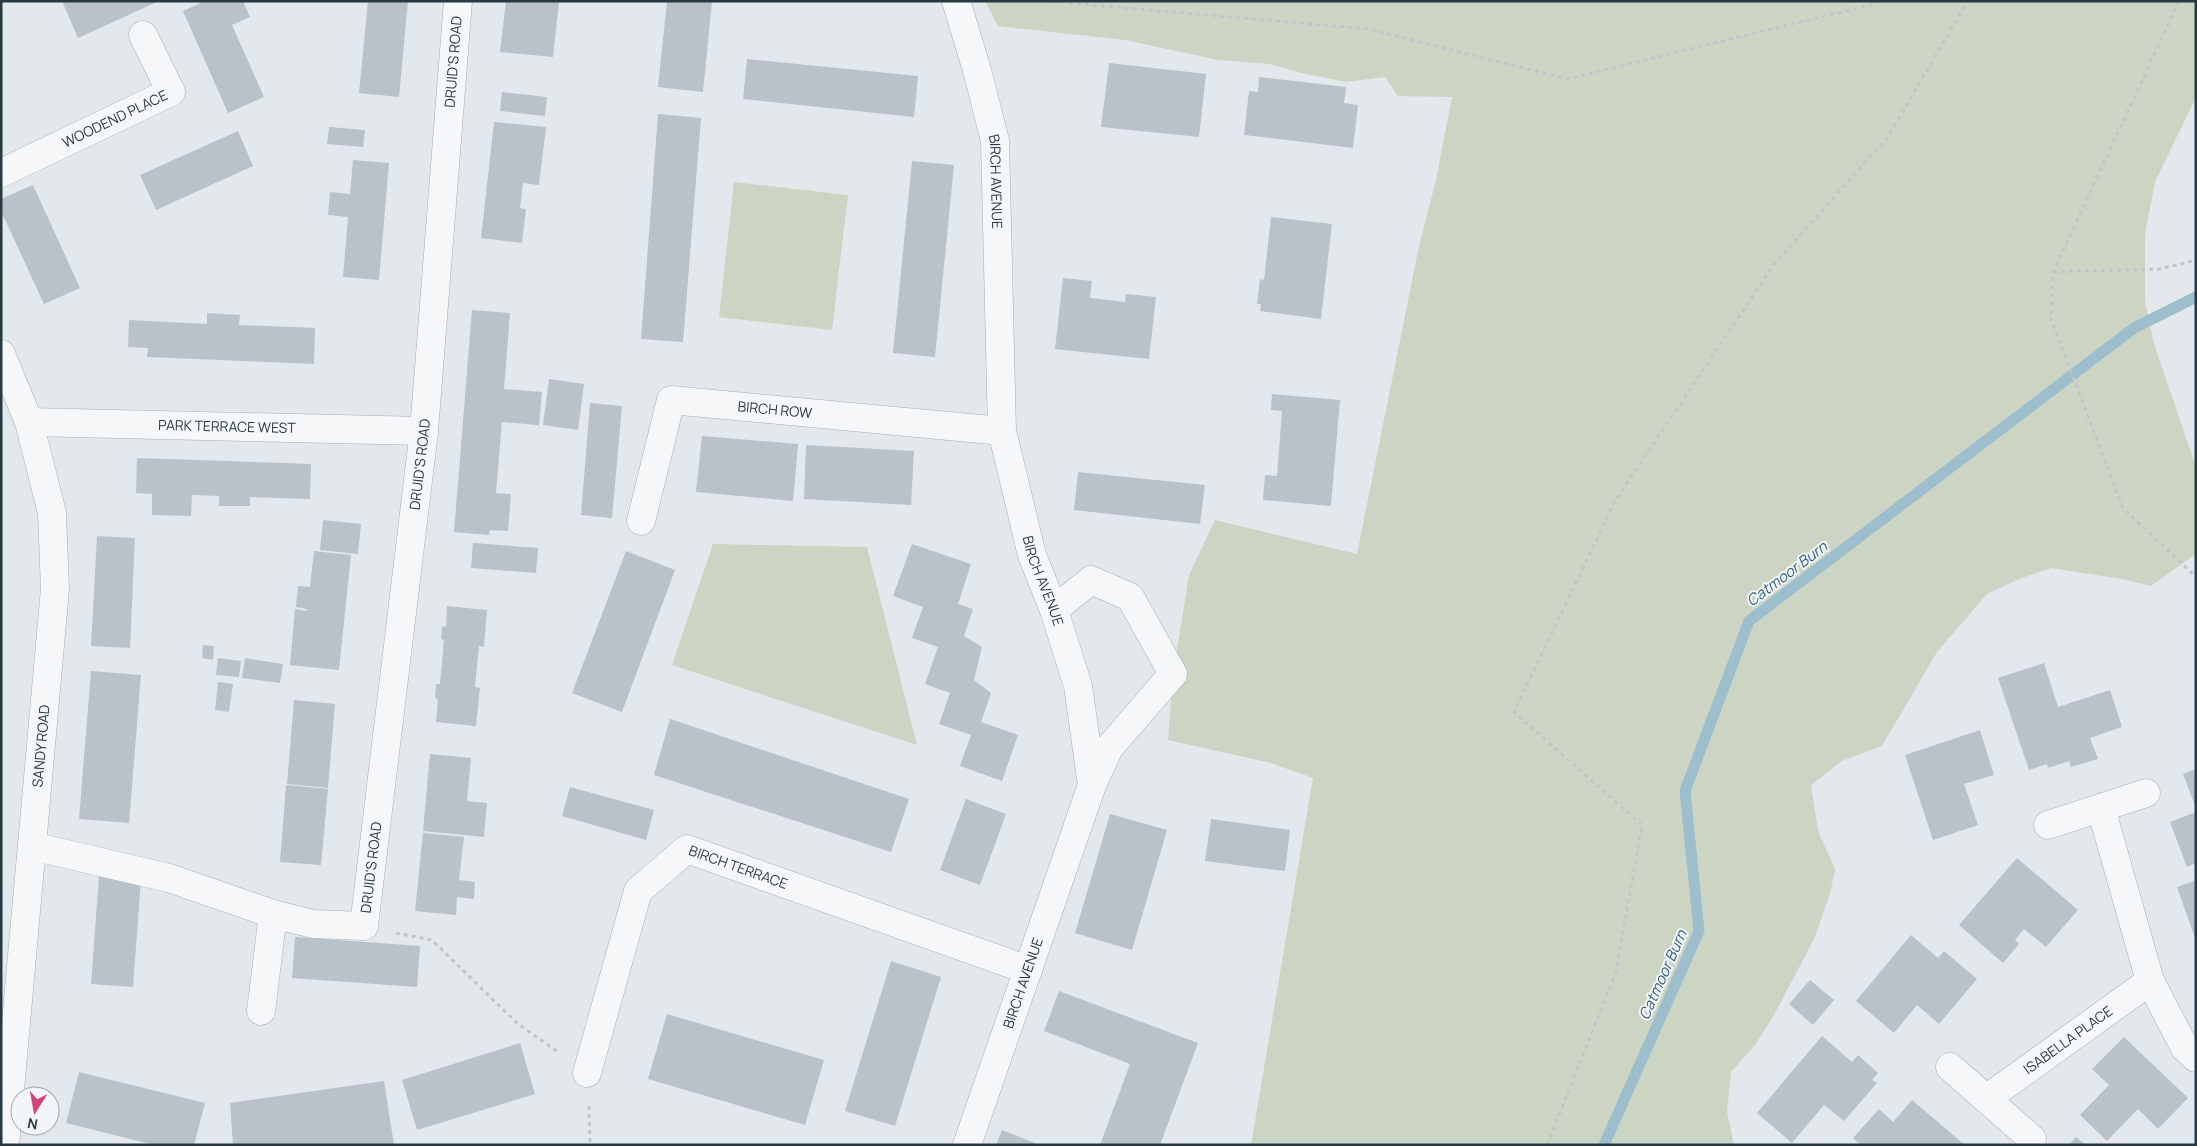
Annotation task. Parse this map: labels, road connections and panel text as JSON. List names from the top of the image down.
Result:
{
  "streets": {
    "street": [
      "DRUID'S ROAD",
      "WOODEND PLACE",
      "BIRCH AVENUE",
      "BIRCH ROW",
      "PARK TERRACE WEST",
      "SANDY ROAD",
      "BIRCH TERRACE",
      "ISABELLA PLACE"
    ]
  },
  "crossings": [
    ["DRUID'S ROAD", "PARK TERRACE WEST"],
    ["BIRCH AVENUE", "BIRCH ROW"],
    ["BIRCH AVENUE", "BIRCH TERRACE"],
    ["PARK TERRACE WEST", "SANDY ROAD"]
  ],
  "water": ["Catmoor Burn"],
  "north": "bottom"
}
